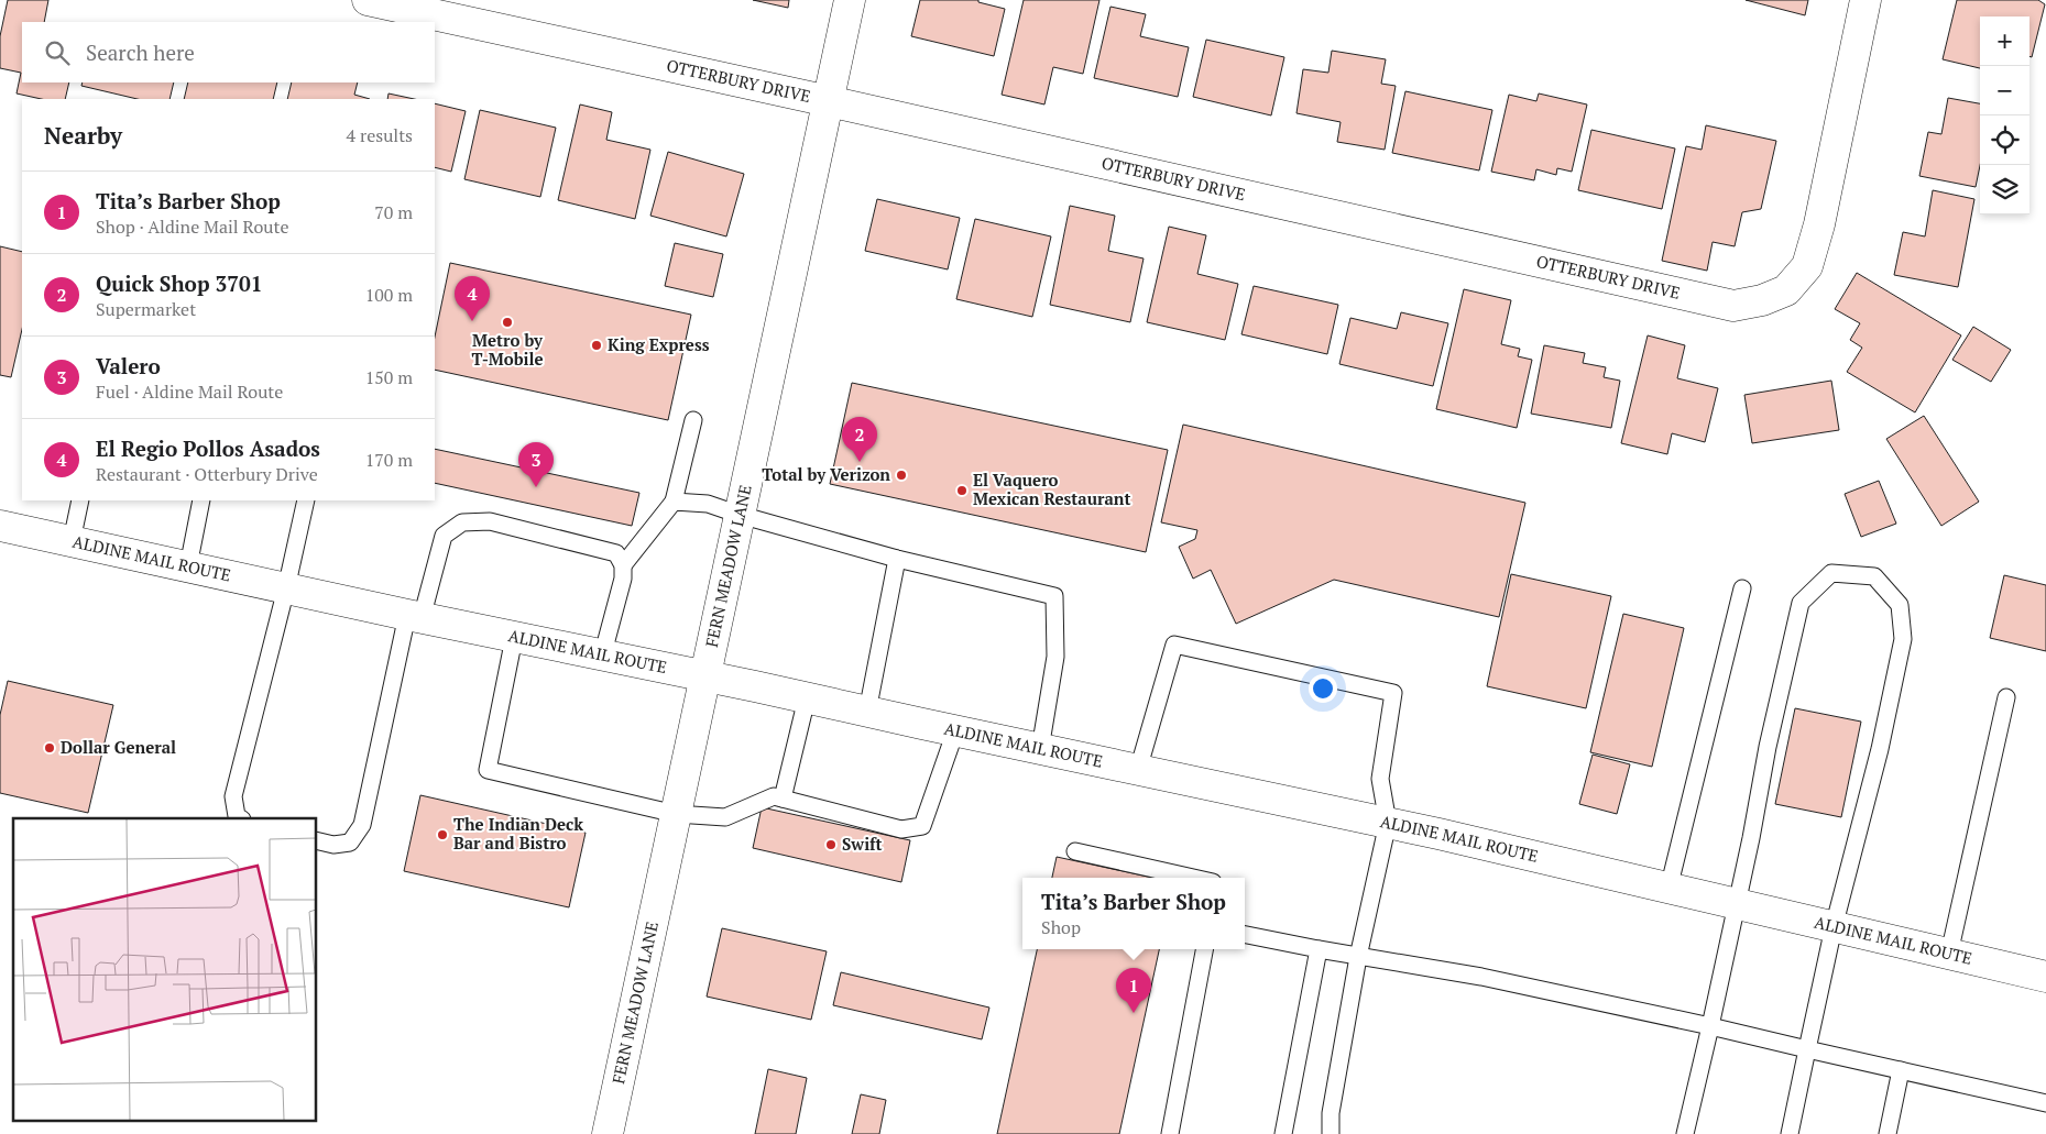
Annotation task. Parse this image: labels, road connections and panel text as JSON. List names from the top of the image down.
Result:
{
  "streets": {
    "street": ["OTTERBURY DRIVE", "ALDINE MAIL ROUTE", "FERN MEADOW LANE"]
  },
  "crossings": [
    ["OTTERBURY DRIVE", "FERN MEADOW LANE"],
    ["ALDINE MAIL ROUTE", "FERN MEADOW LANE"]
  ],
  "places": [
    "Metro by T-Mobile",
    "King Express",
    "Total by Verizon",
    "El Vaquero Mexican Restaurant",
    "Dollar General",
    "The Indian Deck Bar and Bistro",
    "Swift"
  ],
  "page": {
    "map_buttons": ["+", "−"],
    "search": "Search here",
    "heading": ["Nearby", "4 results"],
    "list": [
      {
        "mark": "1",
        "name": "Tita’s Barber Shop",
        "note": "Shop · Aldine Mail Route",
        "value": "70 m"
      },
      {
        "mark": "2",
        "name": "Quick Shop 3701",
        "note": "Supermarket",
        "value": "100 m"
      },
      {
        "mark": "3",
        "name": "Valero",
        "note": "Fuel · Aldine Mail Route",
        "value": "150 m"
      },
      {
        "mark": "4",
        "name": "El Regio Pollos Asados",
        "note": "Restaurant · Otterbury Drive",
        "value": "170 m"
      }
    ],
    "pins": [
      "4",
      "2",
      "3",
      "1"
    ],
    "popup": ["Tita’s Barber Shop", "Shop"]
  }
}
